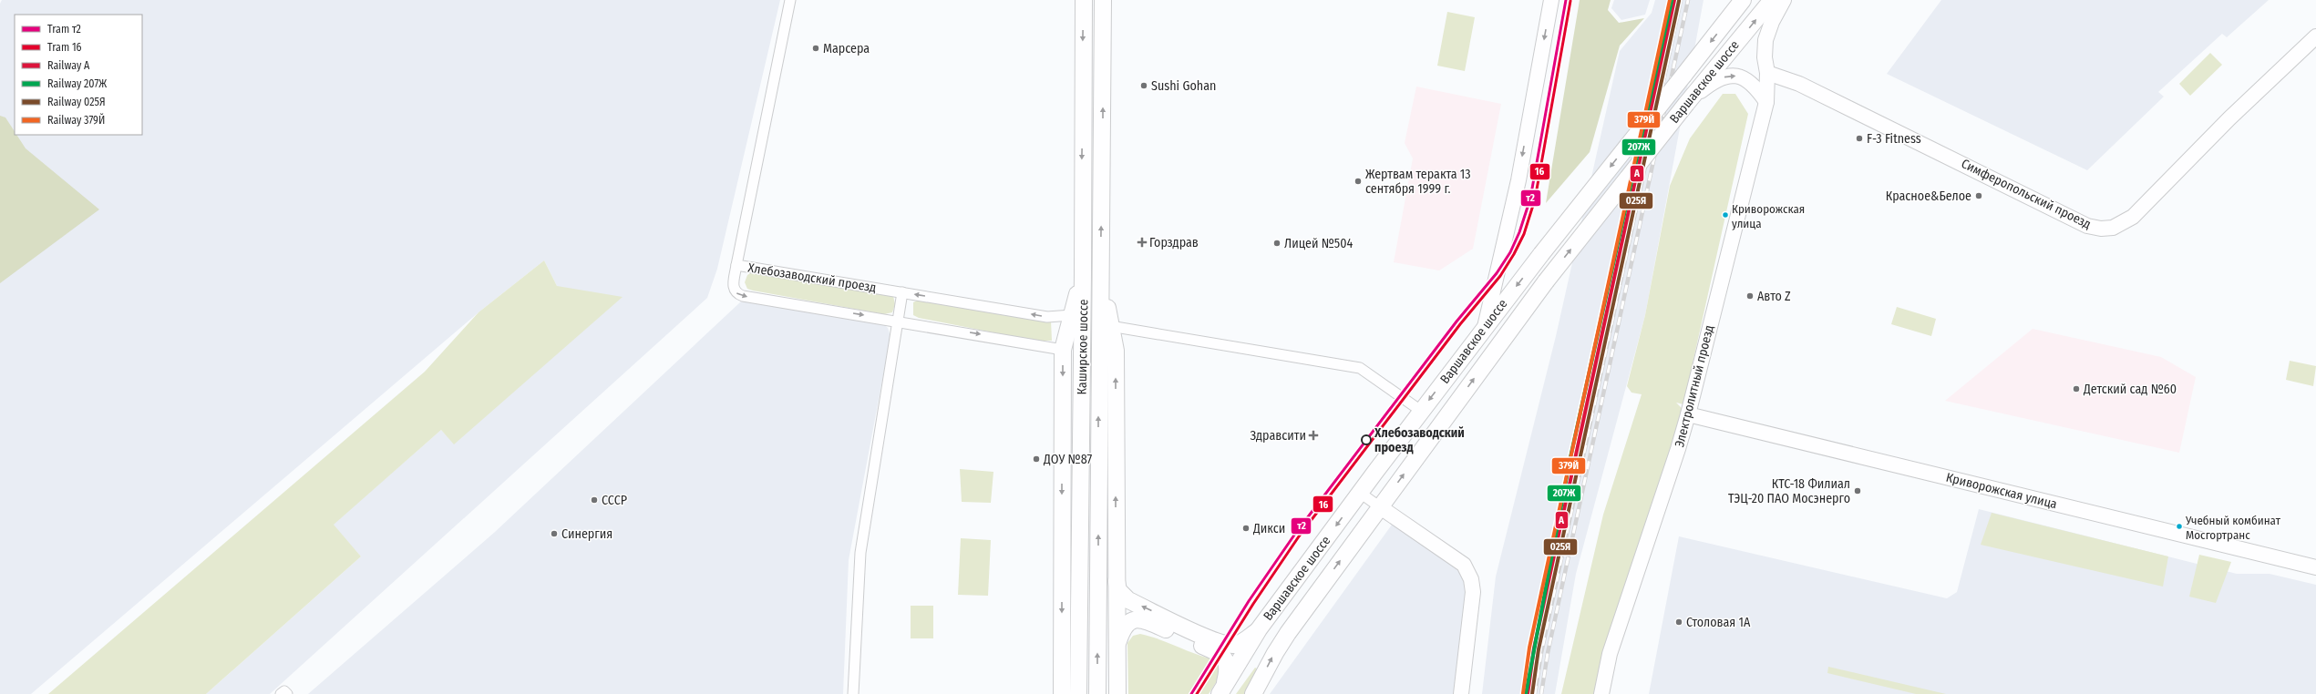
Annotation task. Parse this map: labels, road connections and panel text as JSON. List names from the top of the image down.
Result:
{
  "streets": {
    "main road": ["Варшавское шоссе", "Каширское шоссе"],
    "street": [
      "Симферопольский проезд",
      "Хлебозаводский проезд",
      "Электролитный проезд",
      "Криворожская улица"
    ]
  },
  "crossings": [
    ["Симферопольский проезд", "Электролитный проезд"],
    ["Электролитный проезд", "Криворожская улица"]
  ],
  "places": {
    "other": [
      "Марсера",
      "Sushi Gohan",
      "F-3 Fitness",
      "Жертвам теракта 13 сентября 1999 г.",
      "Красное&Белое",
      "Криворожская улица",
      "Лицей №504",
      "Авто Z",
      "Детский сад №60",
      "Хлебозаводский проезд",
      "ДОУ №87",
      "КТС-18 Филиал ТЭЦ-20 ПАО Мосэнерго",
      "СССР",
      "Учебный комбинат Мосгортранс",
      "Дикси",
      "Синергия",
      "Столовая 1А"
    ],
    "health": ["Горздрав", "Здравсити"]
  },
  "lines": [
    "tram line т2",
    "rail line A",
    "rail line 379Й",
    "tram line 16",
    "rail line 207Ж",
    "rail line 025Я"
  ],
  "legend": [
    "Tram т2",
    "Tram 16",
    "Railway A",
    "Railway 207Ж",
    "Railway 025Я",
    "Railway 379Й"
  ]
}
